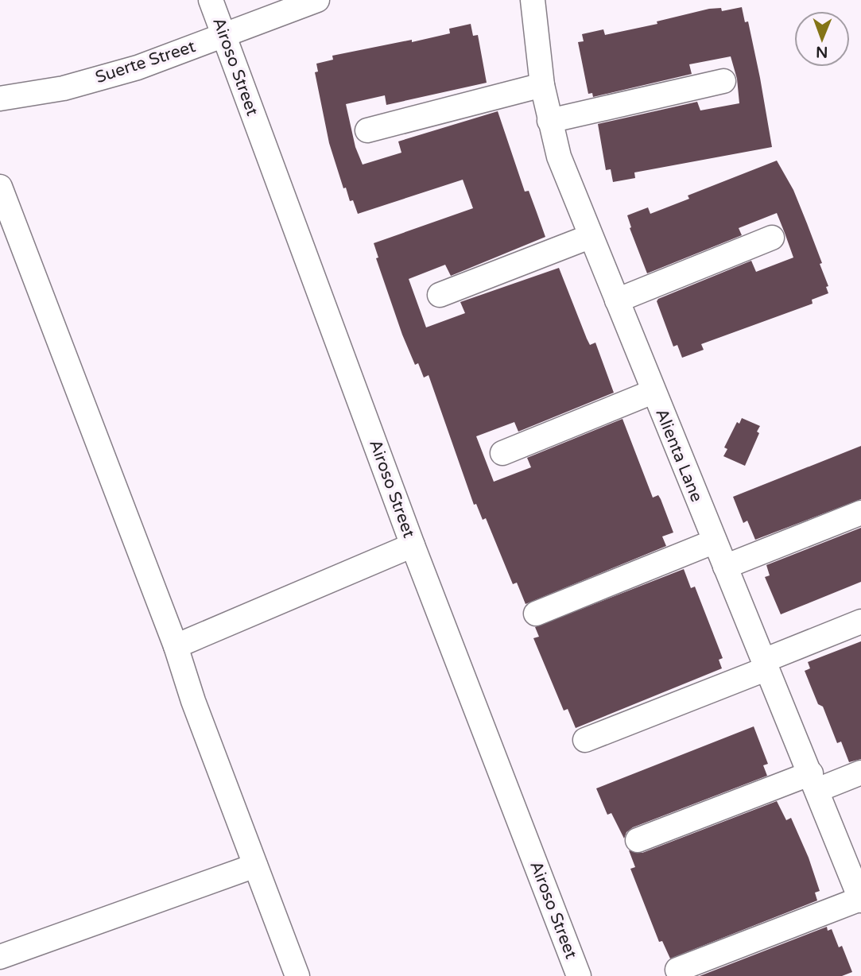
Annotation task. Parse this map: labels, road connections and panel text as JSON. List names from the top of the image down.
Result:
{
  "streets": {
    "street": ["Suerte Street", "Airoso Street", "Alienta Lane"]
  },
  "crossings": [
    ["Suerte Street", "Airoso Street"]
  ],
  "north": "bottom"
}
